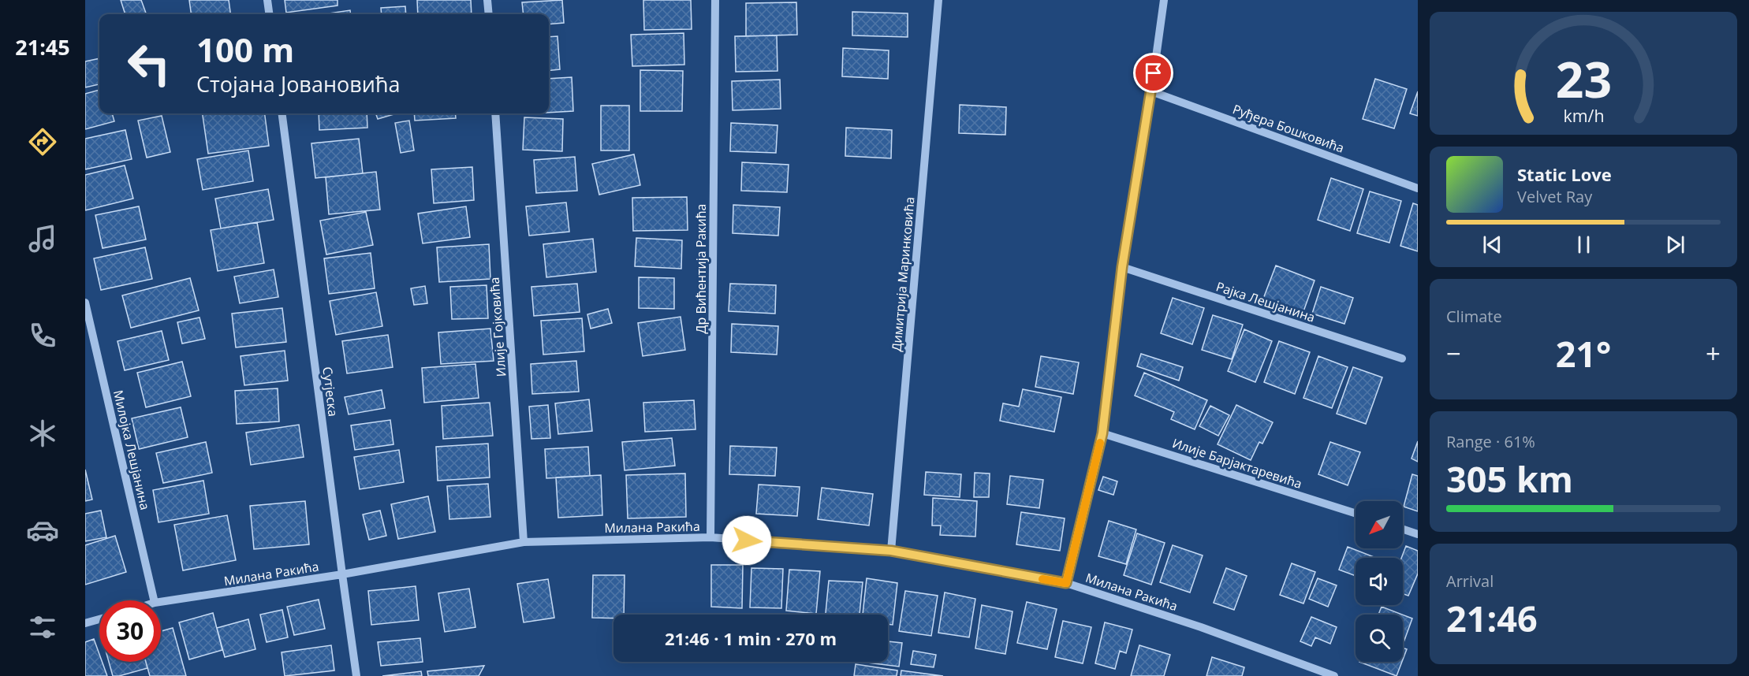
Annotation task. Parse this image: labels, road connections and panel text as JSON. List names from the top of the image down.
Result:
{
  "streets": {
    "street": [
      "Руђера Бошковића",
      "Др Вићентија Ракића",
      "Димитрија Маринковића",
      "Рајка Лешјанина",
      "Илије Гојковића",
      "Сутјеска",
      "Милојка Лешјанина",
      "Илије Барјактаревића",
      "Милана Ракића"
    ]
  },
  "crossings": [
    ["Др Вићентија Ракића", "Милана Ракића"],
    ["Димитрија Маринковића", "Милана Ракића"],
    ["Илије Гојковића", "Милана Ракића"],
    ["Сутјеска", "Милана Ракића"]
  ],
  "north": "bottom left",
  "page": {
    "tabs": "21:45",
    "turn": ["100 m", "Стојана Јовановића"],
    "song": ["Static Love", "Velvet Ray"],
    "tile": [
      "Climate",
      ["Range · 61%", "305 km"],
      ["Arrival", "21:46"]
    ],
    "heat": ["−", "21°", "+"],
    "limit": "30",
    "trip": "21:46 · 1 min · 270 m",
    "gauge": ["23", "km/h"]
  }
}
